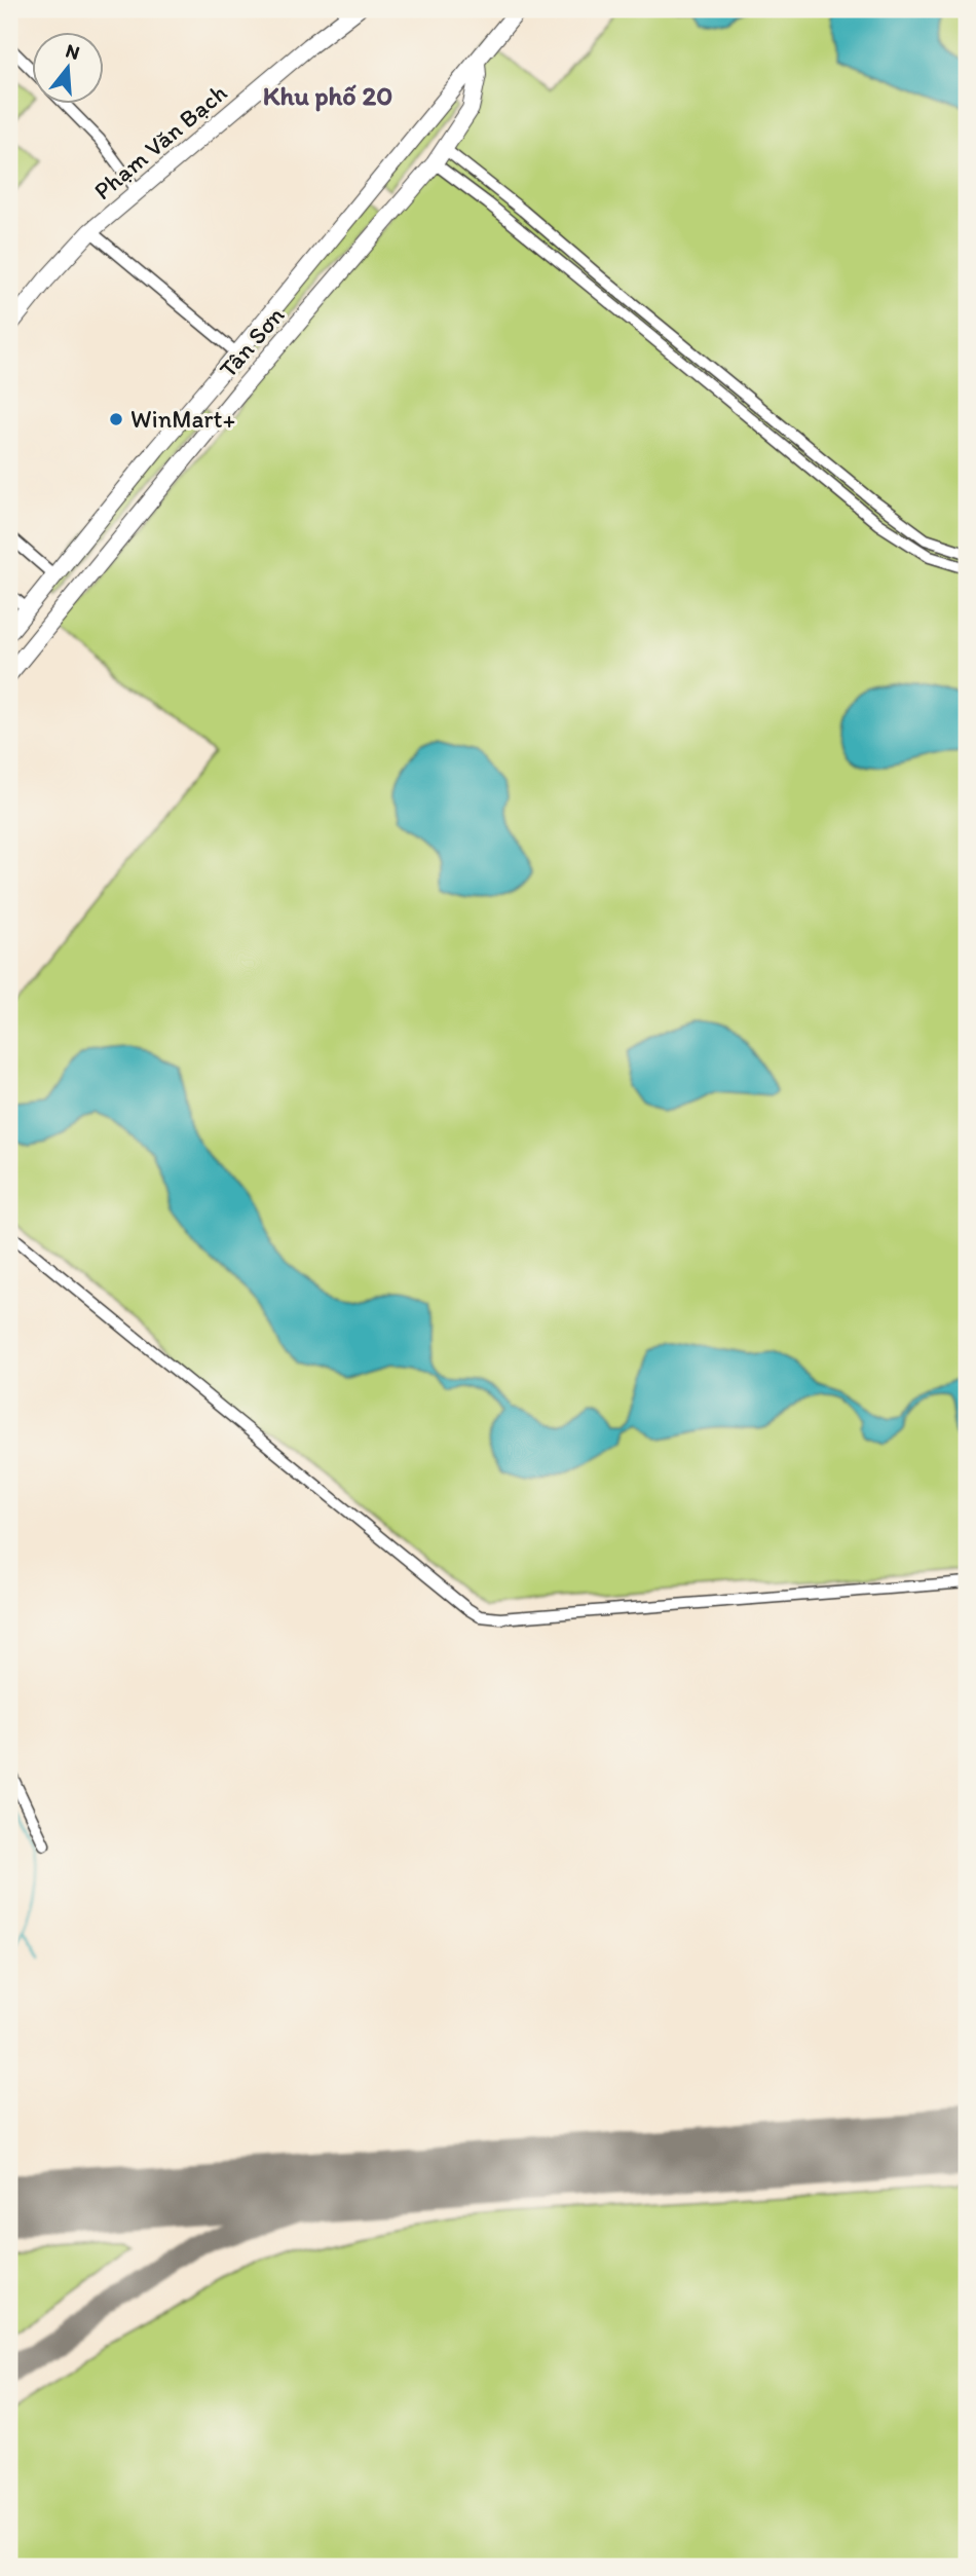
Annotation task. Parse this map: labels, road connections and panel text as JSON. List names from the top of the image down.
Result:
{
  "streets": {
    "street": ["Phạm Văn Bạch", "Tân Sơn"]
  },
  "districts": ["Khu phố 20"],
  "places": ["WinMart+"],
  "north": "top"
}
